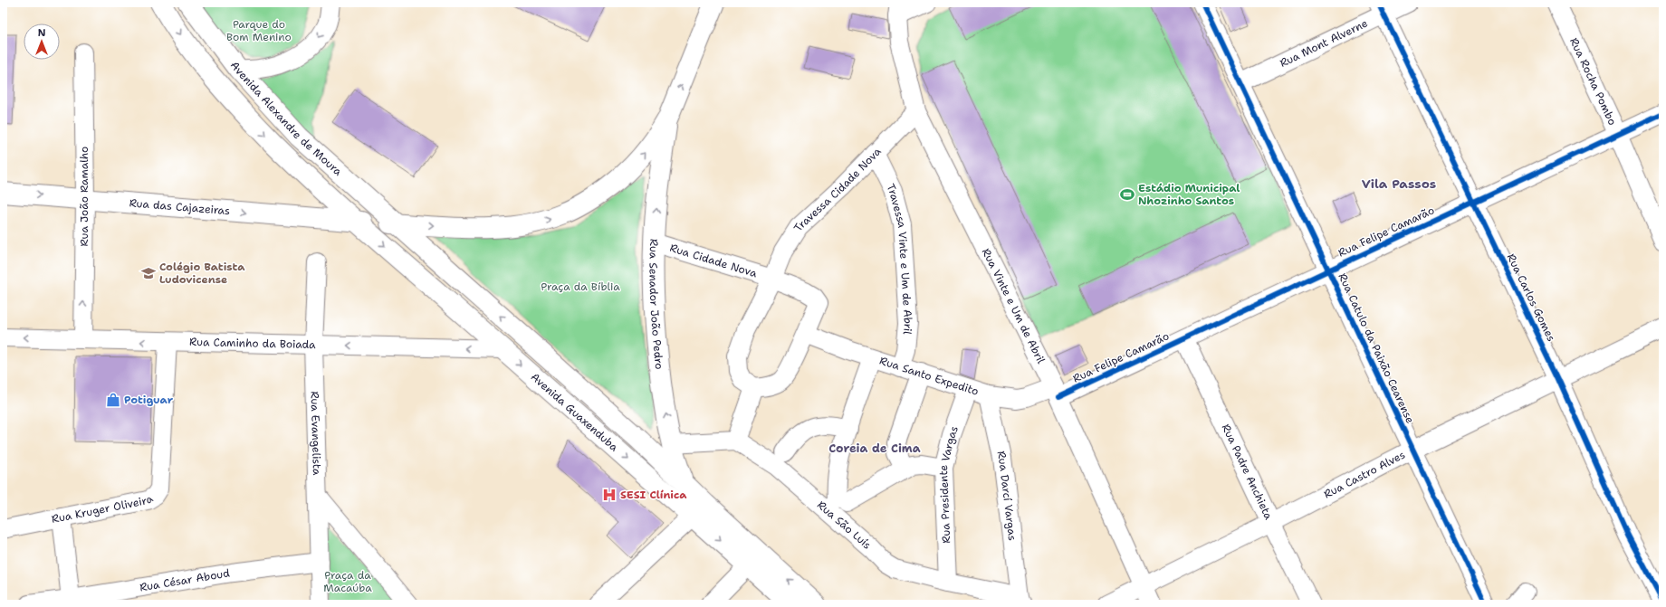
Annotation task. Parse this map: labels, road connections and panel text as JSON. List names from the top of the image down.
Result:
{
  "streets": {
    "main road": [
      "Avenida Alexandre de Moura",
      "Rua das Cajazeiras",
      "Rua Senador João Pedro",
      "Avenida Guaxenduba"
    ],
    "street": [
      "Rua Mont Alverne",
      "Rua Rocha Pombo",
      "Travessa Cidade Nova",
      "Rua João Ramalho",
      "Rua Felipe Camarão",
      "Travessa Vinte e Um de Abril",
      "Rua Cidade Nova",
      "Rua Carlos Gomes",
      "Rua Vinte e Um de Abril",
      "Rua Caminho da Boiada",
      "Rua Catulo da Paixão Cearense",
      "Rua Santo Expedito",
      "Rua Evangelista",
      "Rua Padre Anchieta",
      "Rua Castro Alves",
      "Rua Presidente Vargas",
      "Rua Darcí Vargas",
      "Rua Kruger Oliveira",
      "Rua São Luís",
      "Rua César Aboud"
    ]
  },
  "crossings": [
    ["Rua Mont Alverne", "Rua Carlos Gomes"],
    ["Rua Mont Alverne", "Rua Catulo da Paixão Cearense"],
    ["Rua Rocha Pombo", "Rua Felipe Camarão"],
    ["Avenida Alexandre de Moura", "Rua Senador João Pedro"],
    ["Avenida Alexandre de Moura", "Avenida Guaxenduba"],
    ["Travessa Cidade Nova", "Travessa Vinte e Um de Abril"],
    ["Travessa Cidade Nova", "Rua Cidade Nova"],
    ["Travessa Cidade Nova", "Rua Vinte e Um de Abril"],
    ["Rua João Ramalho", "Rua das Cajazeiras"],
    ["Rua João Ramalho", "Rua Caminho da Boiada"],
    ["Rua das Cajazeiras", "Rua Senador João Pedro"],
    ["Rua das Cajazeiras", "Avenida Guaxenduba"],
    ["Rua Felipe Camarão", "Rua Carlos Gomes"],
    ["Rua Felipe Camarão", "Rua Vinte e Um de Abril"],
    ["Rua Felipe Camarão", "Rua Catulo da Paixão Cearense"],
    ["Rua Felipe Camarão", "Rua Santo Expedito"],
    ["Rua Felipe Camarão", "Rua Padre Anchieta"],
    ["Travessa Vinte e Um de Abril", "Rua Santo Expedito"],
    ["Rua Cidade Nova", "Rua Senador João Pedro"],
    ["Rua Cidade Nova", "Rua Santo Expedito"],
    ["Rua Carlos Gomes", "Rua Castro Alves"],
    ["Rua Senador João Pedro", "Avenida Guaxenduba"],
    ["Rua Vinte e Um de Abril", "Rua Santo Expedito"],
    ["Rua Vinte e Um de Abril", "Rua Castro Alves"],
    ["Rua Caminho da Boiada", "Avenida Guaxenduba"],
    ["Rua Caminho da Boiada", "Rua Evangelista"],
    ["Rua Caminho da Boiada", "Rua Kruger Oliveira"],
    ["Rua Catulo da Paixão Cearense", "Rua Castro Alves"],
    ["Rua Santo Expedito", "Rua Presidente Vargas"],
    ["Rua Santo Expedito", "Rua Darcí Vargas"],
    ["Rua Evangelista", "Rua César Aboud"],
    ["Rua Padre Anchieta", "Rua Castro Alves"],
    ["Rua Presidente Vargas", "Rua São Luís"],
    ["Rua Darcí Vargas", "Rua São Luís"]
  ],
  "one_way": [
    "Rua João Ramalho",
    "Rua das Cajazeiras",
    "Rua Senador João Pedro",
    "Rua Caminho da Boiada"
  ],
  "districts": ["Vila Passos", "Coreia de Cima"],
  "parks": ["Parque do Bom Menino", "Praça da Bíblia", "Praça da Macaúba"],
  "places": {
    "sports": ["Estádio Municipal Nhozinho Santos"],
    "school or university": ["Colégio Batista Ludovicense"],
    "shop": ["Potiguar"],
    "hospital": ["SESI Clínica"]
  },
  "north": "top"
}
